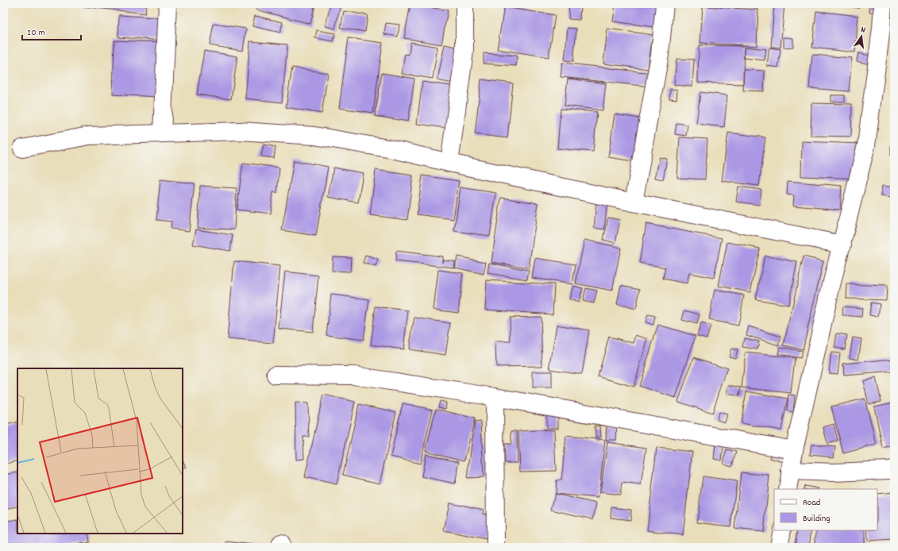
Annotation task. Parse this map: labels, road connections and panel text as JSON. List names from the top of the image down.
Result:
{
  "legend": ["Road", "Building"],
  "scale_bar": "20 m",
  "north": "top"
}
